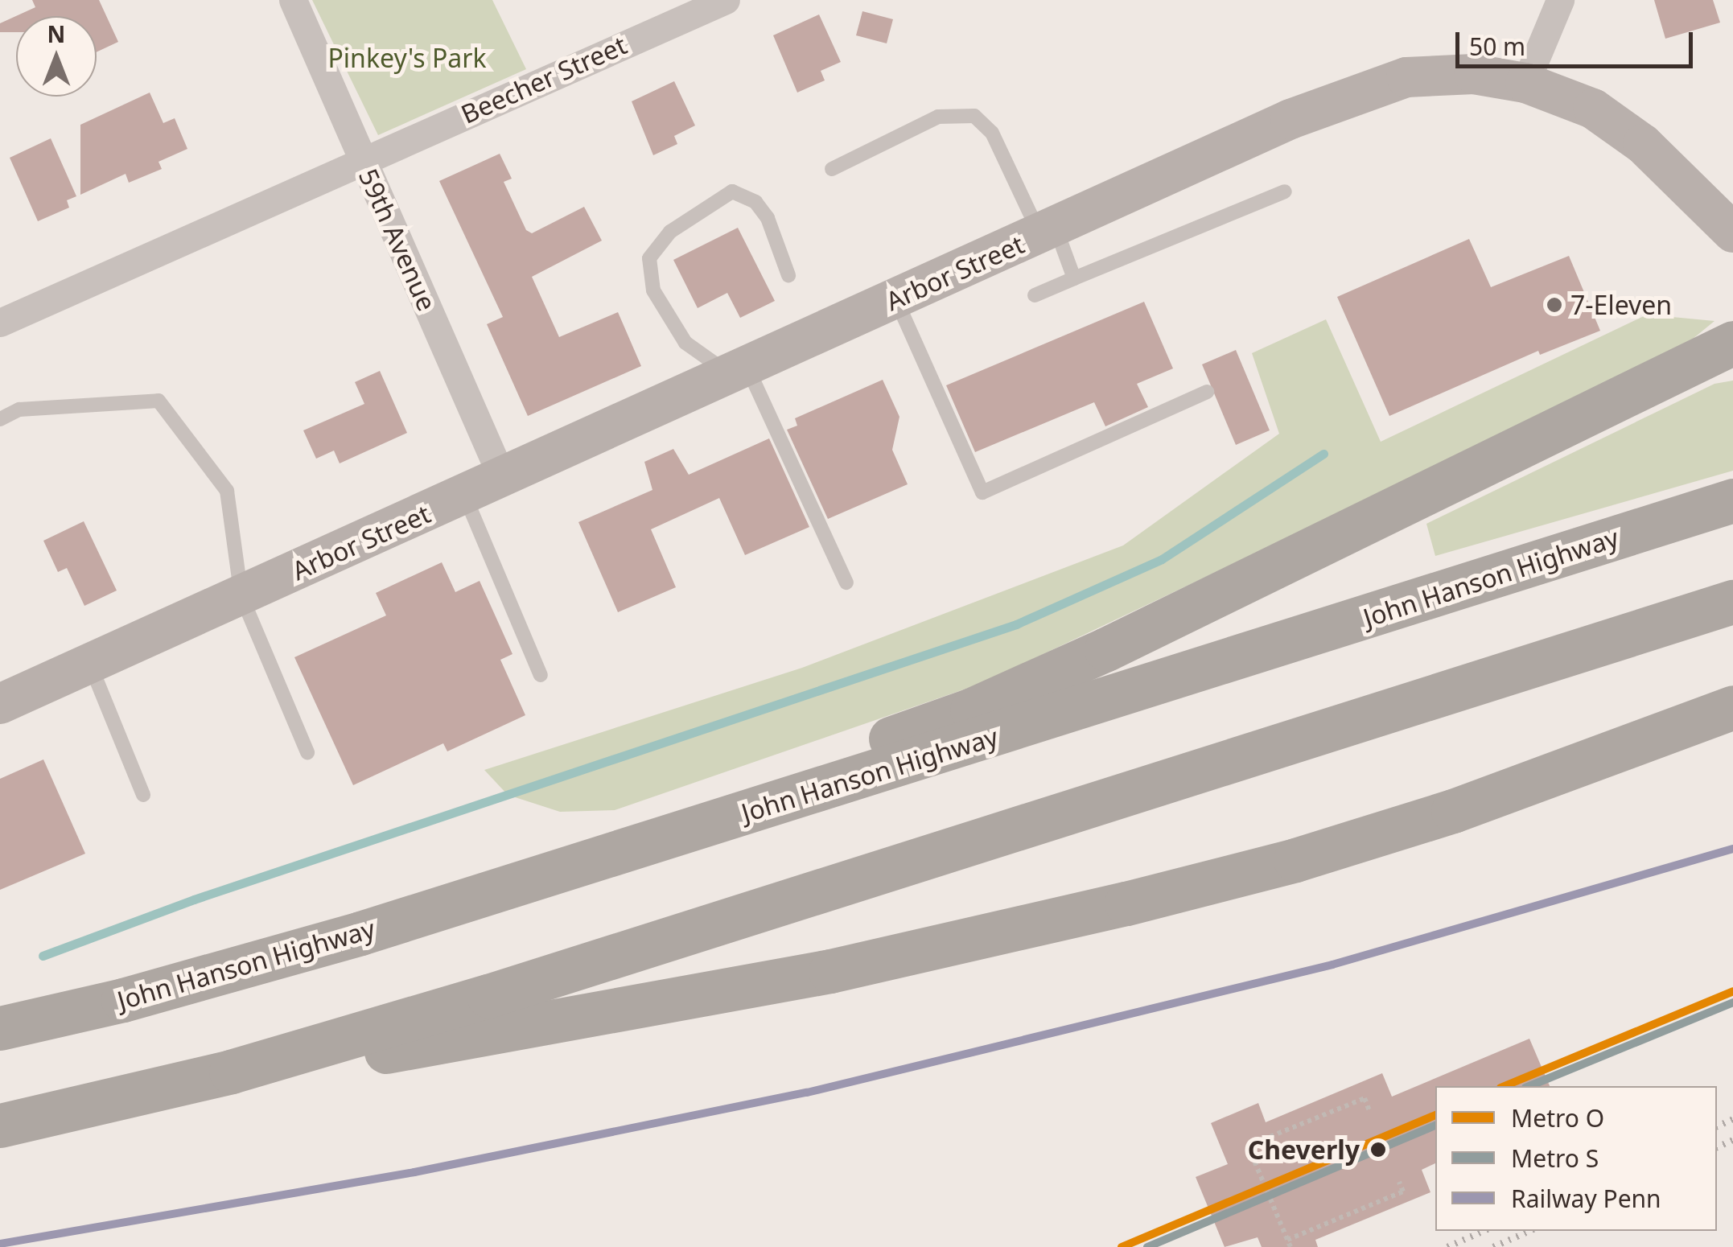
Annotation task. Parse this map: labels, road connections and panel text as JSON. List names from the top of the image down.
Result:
{
  "streets": {
    "highway": ["John Hanson Highway"],
    "main road": ["Arbor Street"],
    "street": ["Beecher Street", "59th Avenue"]
  },
  "crossings": [
    ["Beecher Street", "59th Avenue"],
    ["59th Avenue", "Arbor Street"]
  ],
  "parks": ["Pinkey's Park"],
  "places": ["7-Eleven", "Cheverly"],
  "lines": ["rail line Penn", "metro line O", "metro line S"],
  "legend": ["Metro O", "Metro S", "Railway Penn"],
  "scale_bar": "50 m",
  "north": "top"
}
